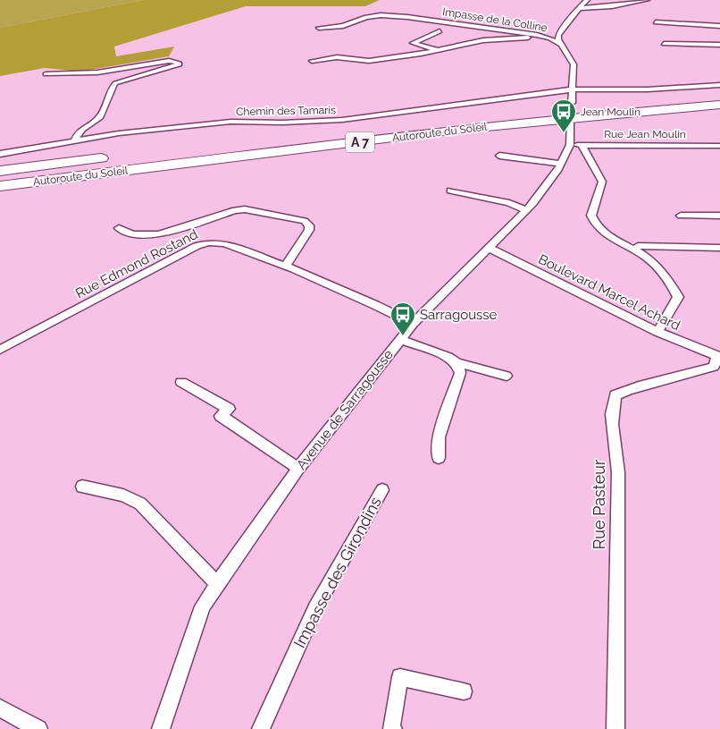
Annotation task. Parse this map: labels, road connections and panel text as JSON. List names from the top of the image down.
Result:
{
  "streets": {
    "highway": ["Autoroute du Soleil", "A 7"],
    "street": [
      "Impasse de la Colline",
      "Chemin des Tamaris",
      "Rue Jean Moulin",
      "Rue Edmond Rostand",
      "Boulevard Marcel Achard",
      "Avenue de Sarragousse",
      "Rue Pasteur",
      "Impasse des Girondins"
    ]
  },
  "crossings": [
    ["Rue Jean Moulin", "Avenue de Sarragousse"],
    ["Rue Edmond Rostand", "Avenue de Sarragousse"],
    ["Boulevard Marcel Achard", "Avenue de Sarragousse"],
    ["Boulevard Marcel Achard", "Rue Pasteur"]
  ],
  "places": {
    "bus stop": ["Jean Moulin", "Sarragousse"]
  }
}
